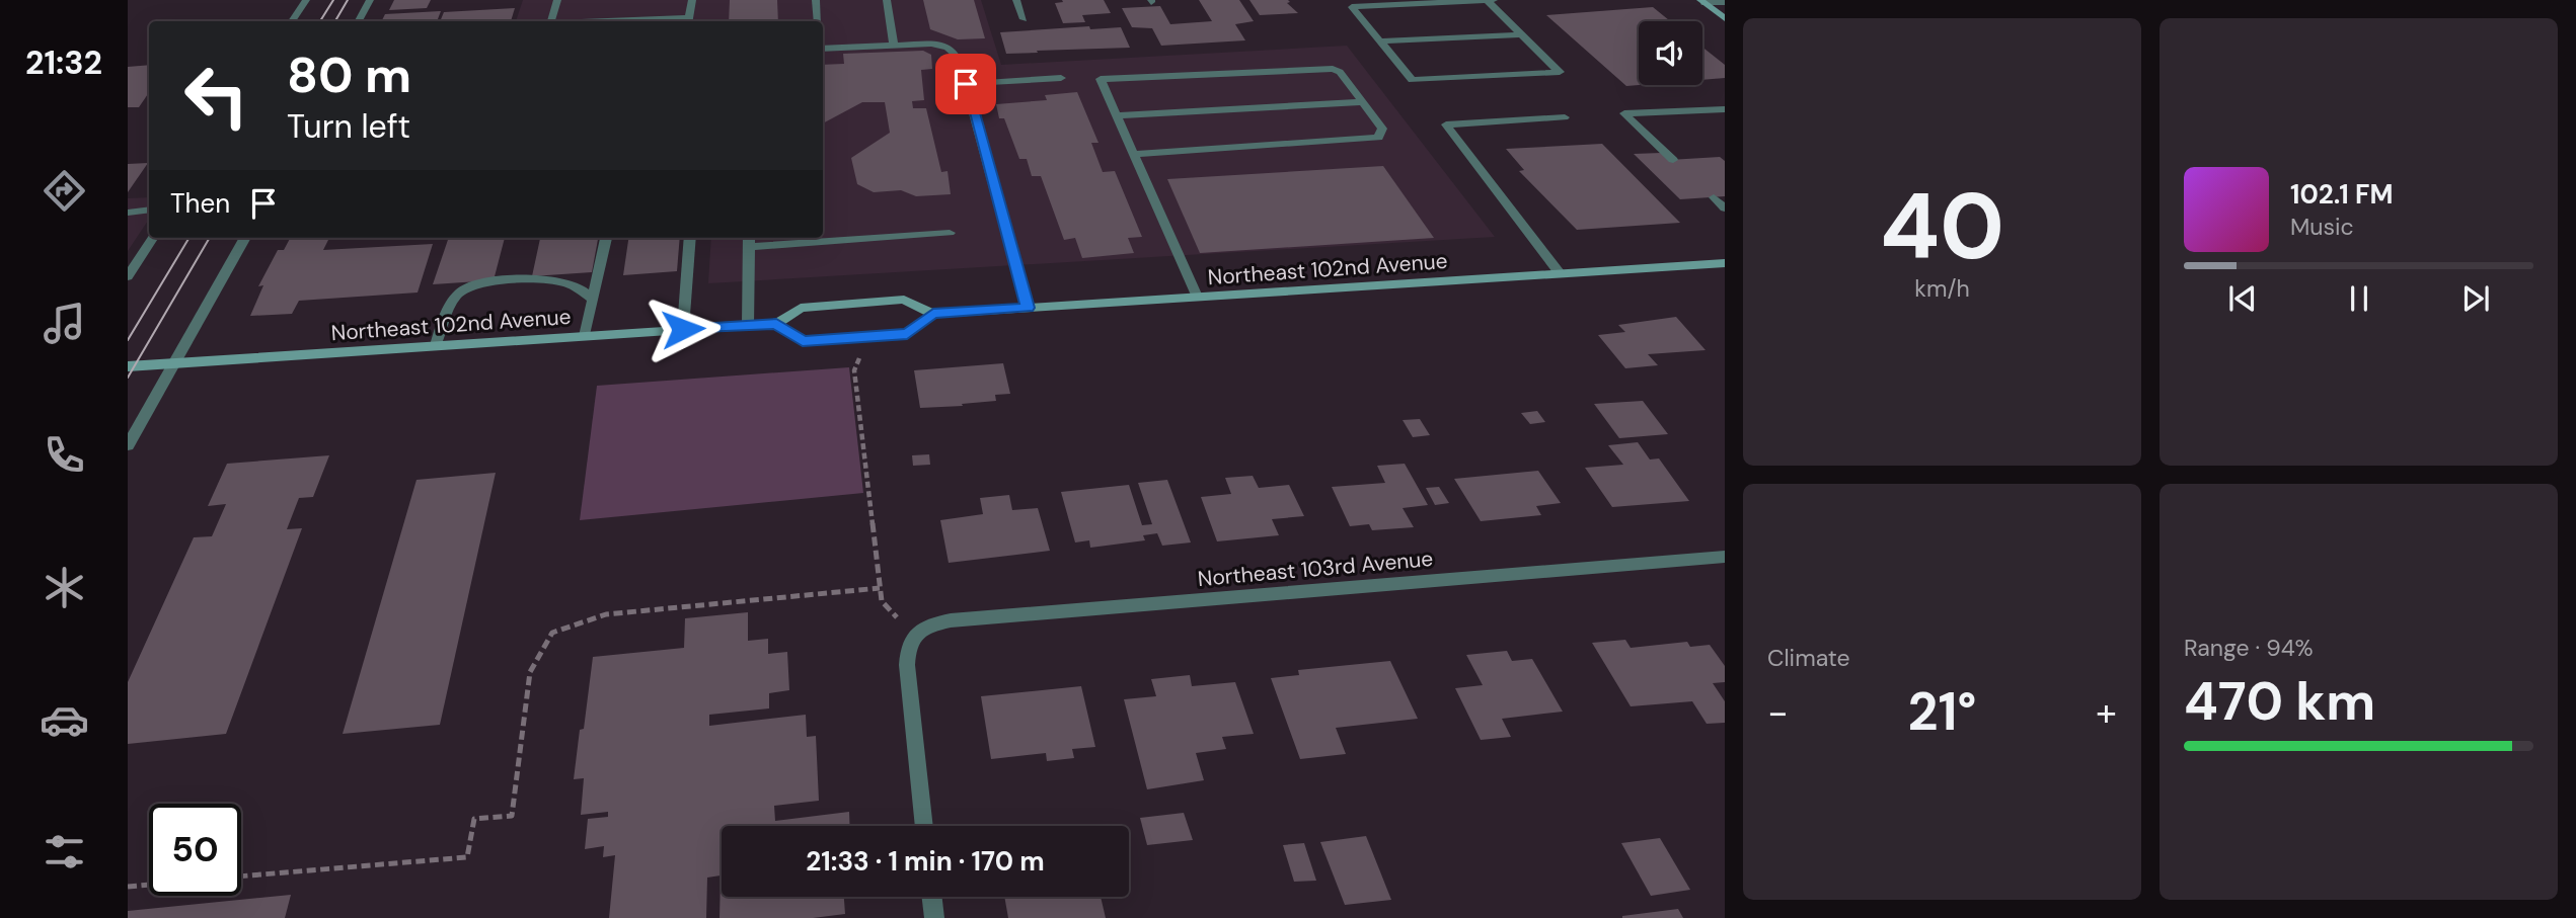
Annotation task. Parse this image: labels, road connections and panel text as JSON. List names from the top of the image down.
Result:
{
  "streets": {
    "main road": ["Northeast 102nd Avenue"],
    "street": ["Northeast 103rd Avenue"]
  },
  "page": {
    "tabs": "21:32",
    "tile": [
      ["40", "km/h"],
      "Climate",
      ["Range · 94%", "470 km"]
    ],
    "turn": ["80 m", "Turn left"],
    "song": ["102.1 FM", "Music"],
    "then": "Then",
    "heat": ["−", "21°", "+"],
    "limit": "50",
    "trip": "21:33 · 1 min · 170 m"
  }
}
